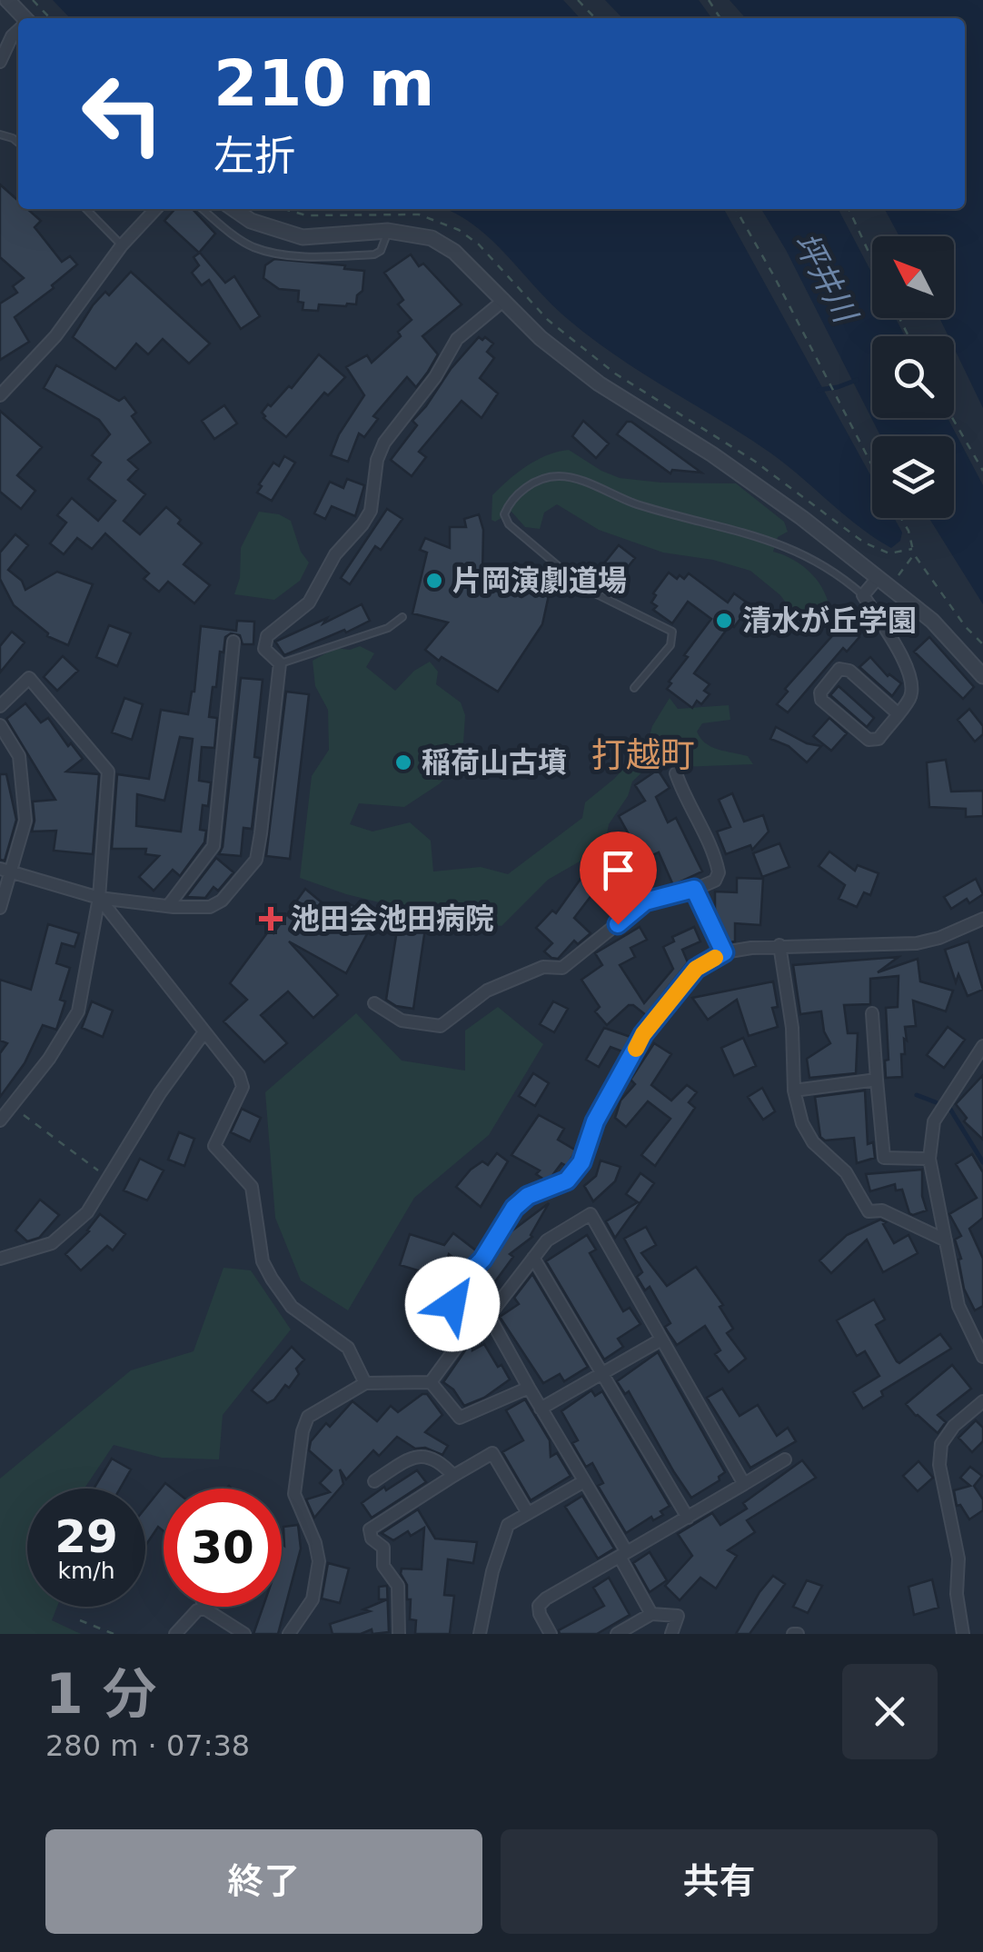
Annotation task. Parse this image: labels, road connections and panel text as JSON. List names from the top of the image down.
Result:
{
  "districts": ["打越町"],
  "water": ["坪井川"],
  "places": {
    "other": ["片岡演劇道場", "清水が丘学園", "稲荷山古墳"],
    "health": ["池田会池田病院"]
  },
  "north": "top left",
  "page": {
    "turn": ["210 m", "左折"],
    "speed": "29 km/h",
    "limit": "30",
    "heading": ["1 分", "280 m · 07:38"],
    "buttons": ["終了", "共有"]
  }
}
